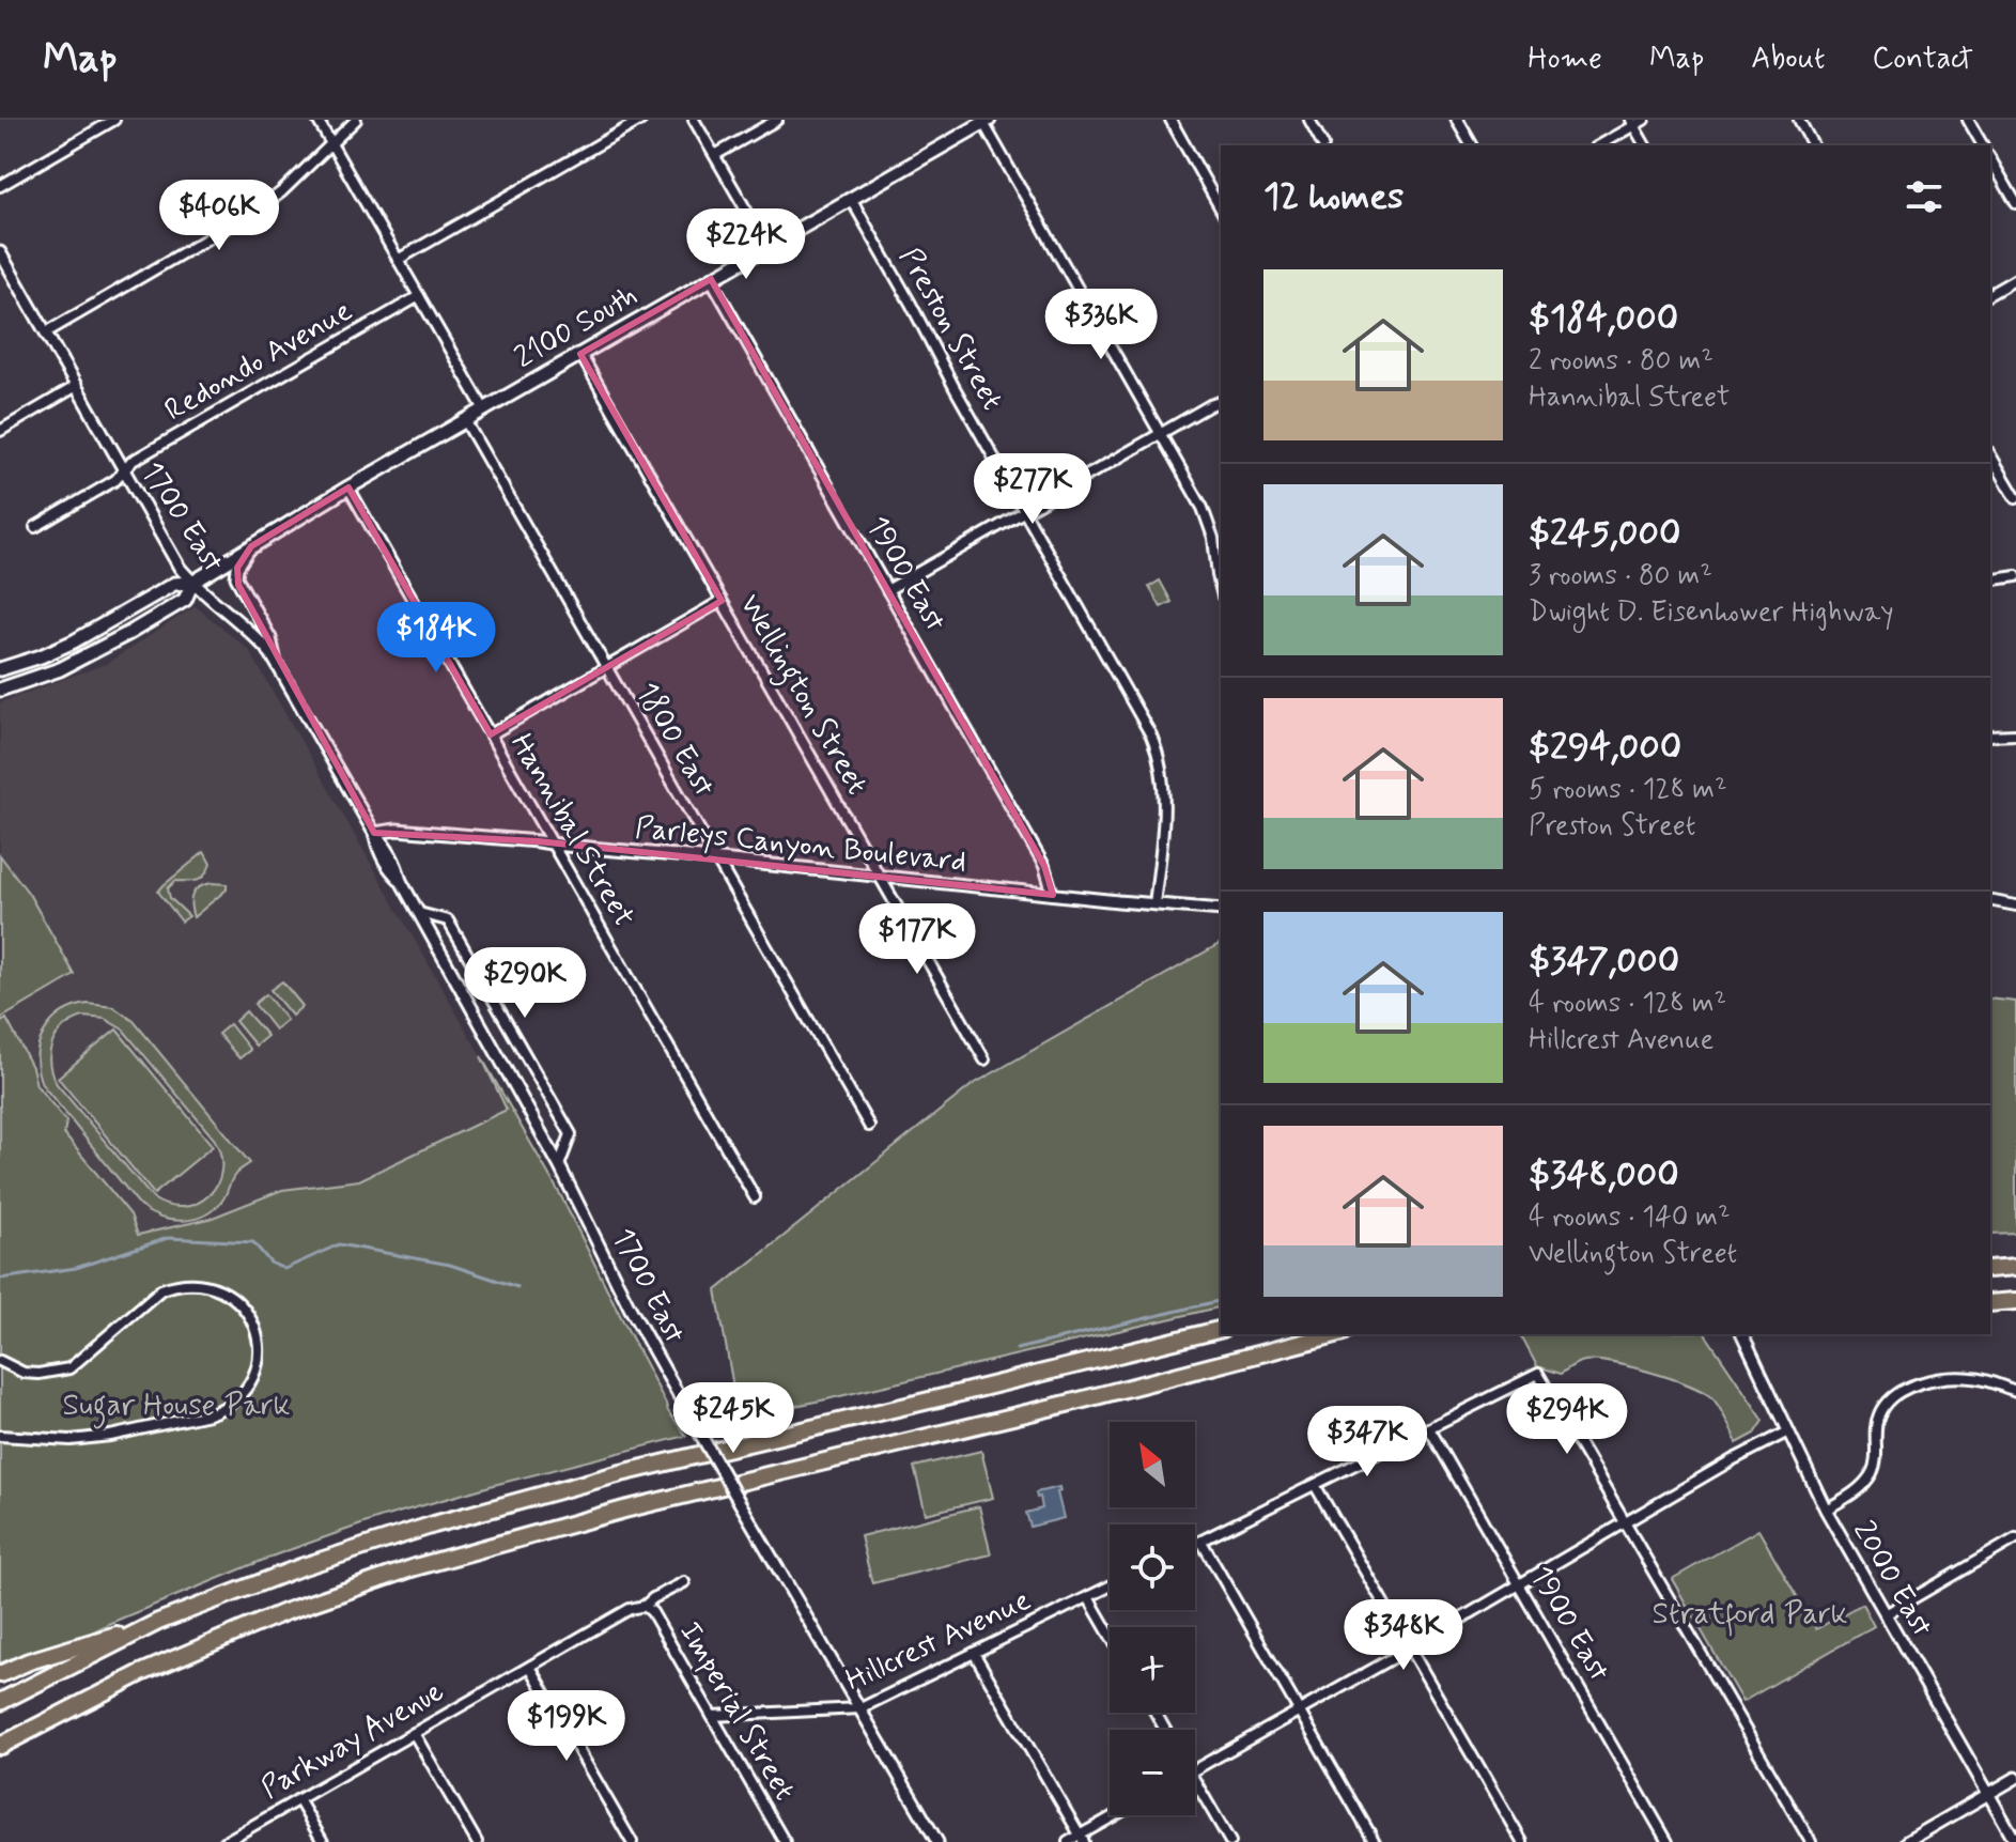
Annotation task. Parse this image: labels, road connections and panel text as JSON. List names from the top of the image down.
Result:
{
  "streets": {
    "main road": ["2100 South"],
    "street": [
      "Preston Street",
      "Redondo Avenue",
      "1700 East",
      "1900 East",
      "Wellington Street",
      "1800 East",
      "Hannibal Street",
      "Parleys Canyon Boulevard",
      "2000 East",
      "Hillcrest Avenue",
      "Imperial Street",
      "Parkway Avenue"
    ]
  },
  "crossings": [
    ["2100 South", "Preston Street"],
    ["2100 South", "1700 East"],
    ["2100 South", "1900 East"],
    ["2100 South", "Wellington Street"],
    ["2100 South", "1800 East"],
    ["2100 South", "Hannibal Street"],
    ["Preston Street", "Parleys Canyon Boulevard"],
    ["Redondo Avenue", "1700 East"],
    ["1700 East", "Parleys Canyon Boulevard"],
    ["1700 East", "Hillcrest Avenue"],
    ["1900 East", "Parleys Canyon Boulevard"],
    ["Wellington Street", "Parleys Canyon Boulevard"],
    ["1800 East", "Parleys Canyon Boulevard"],
    ["Hannibal Street", "Parleys Canyon Boulevard"],
    ["Hillcrest Avenue", "Imperial Street"],
    ["Imperial Street", "Parkway Avenue"]
  ],
  "parks": ["Sugar House Park", "Stratford Park"],
  "north": "top left",
  "page": {
    "header": "Map",
    "nav": [
      "Home",
      "Map",
      "About",
      "Contact"
    ],
    "heading": "12 homes",
    "price": [
      "$406K",
      "$224K",
      "$336K",
      "$277K",
      "$184K",
      "$177K",
      "$290K",
      "$245K",
      "$294K",
      "$347K",
      "$348K",
      "$199K"
    ],
    "list": [
      {
        "name": "$184,000",
        "note": "2 rooms · 80 m² · Hannibal Street"
      },
      {
        "name": "$245,000",
        "note": "3 rooms · 80 m² · Dwight D. Eisenhower Highway"
      },
      {
        "name": "$294,000",
        "note": "5 rooms · 128 m² · Preston Street"
      },
      {
        "name": "$347,000",
        "note": "4 rooms · 128 m² · Hillcrest Avenue"
      },
      {
        "name": "$348,000",
        "note": "4 rooms · 140 m² · Wellington Street"
      }
    ],
    "map_buttons": ["+", "−"]
  }
}
